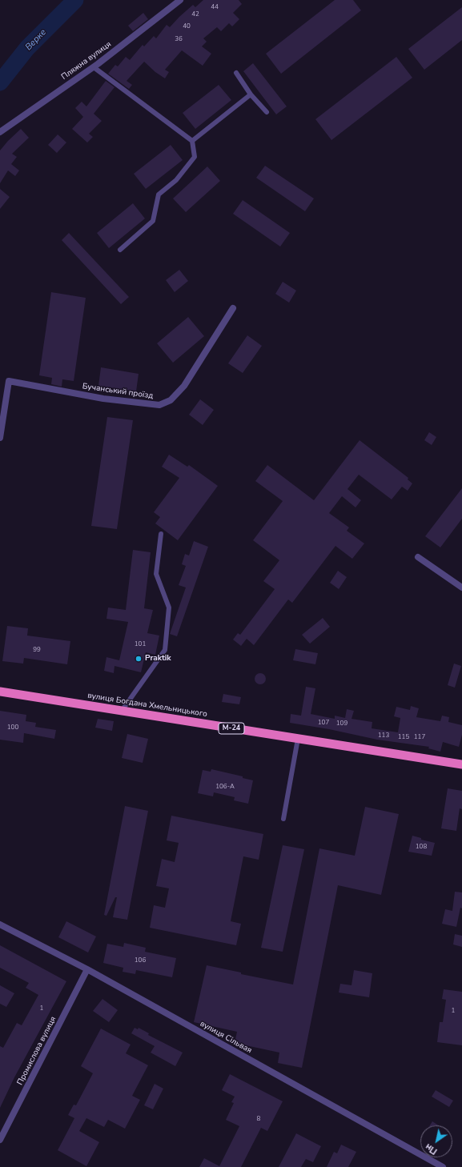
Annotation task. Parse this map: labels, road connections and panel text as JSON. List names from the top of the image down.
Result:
{
  "streets": {
    "highway": ["вулиця Богдана Хмельницького", "М-24"],
    "street": [
      "Пляжна вулиця",
      "Бучанський проїзд",
      "вулиця Сільвая",
      "Промислова вулиця"
    ]
  },
  "crossings": [
    ["вулиця Сільвая", "Промислова вулиця"]
  ],
  "water": ["Верке"],
  "places": ["Praktik"],
  "house_numbers": [
    "44",
    "42",
    "40",
    "36",
    "101",
    "99",
    "107",
    "109",
    "100",
    "113",
    "115",
    "117",
    "106-А",
    "108",
    "106",
    "1",
    "1",
    "8"
  ],
  "north": "bottom left"
}
